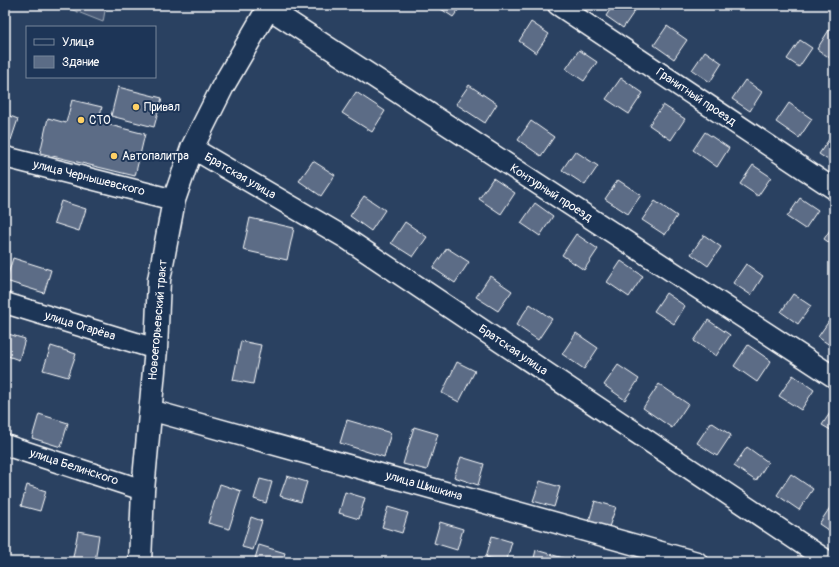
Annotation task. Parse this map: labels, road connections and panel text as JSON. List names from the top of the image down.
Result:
{
  "streets": {
    "main road": ["Новоегорьевский тракт"],
    "street": [
      "Гранитный проезд",
      "Братская улица",
      "улица Чернышевского",
      "Контурный проезд",
      "улица Огарёва",
      "улица Белинского",
      "улица Шишкина"
    ]
  },
  "crossings": [
    ["Братская улица", "Новоегорьевский тракт"],
    ["улица Чернышевского", "Новоегорьевский тракт"],
    ["Контурный проезд", "Новоегорьевский тракт"],
    ["Новоегорьевский тракт", "улица Огарёва"],
    ["Новоегорьевский тракт", "улица Белинского"],
    ["Новоегорьевский тракт", "улица Шишкина"]
  ],
  "places": ["Привал", "СТО", "Автопалитра"],
  "legend": ["Улица", "Здание"]
}
